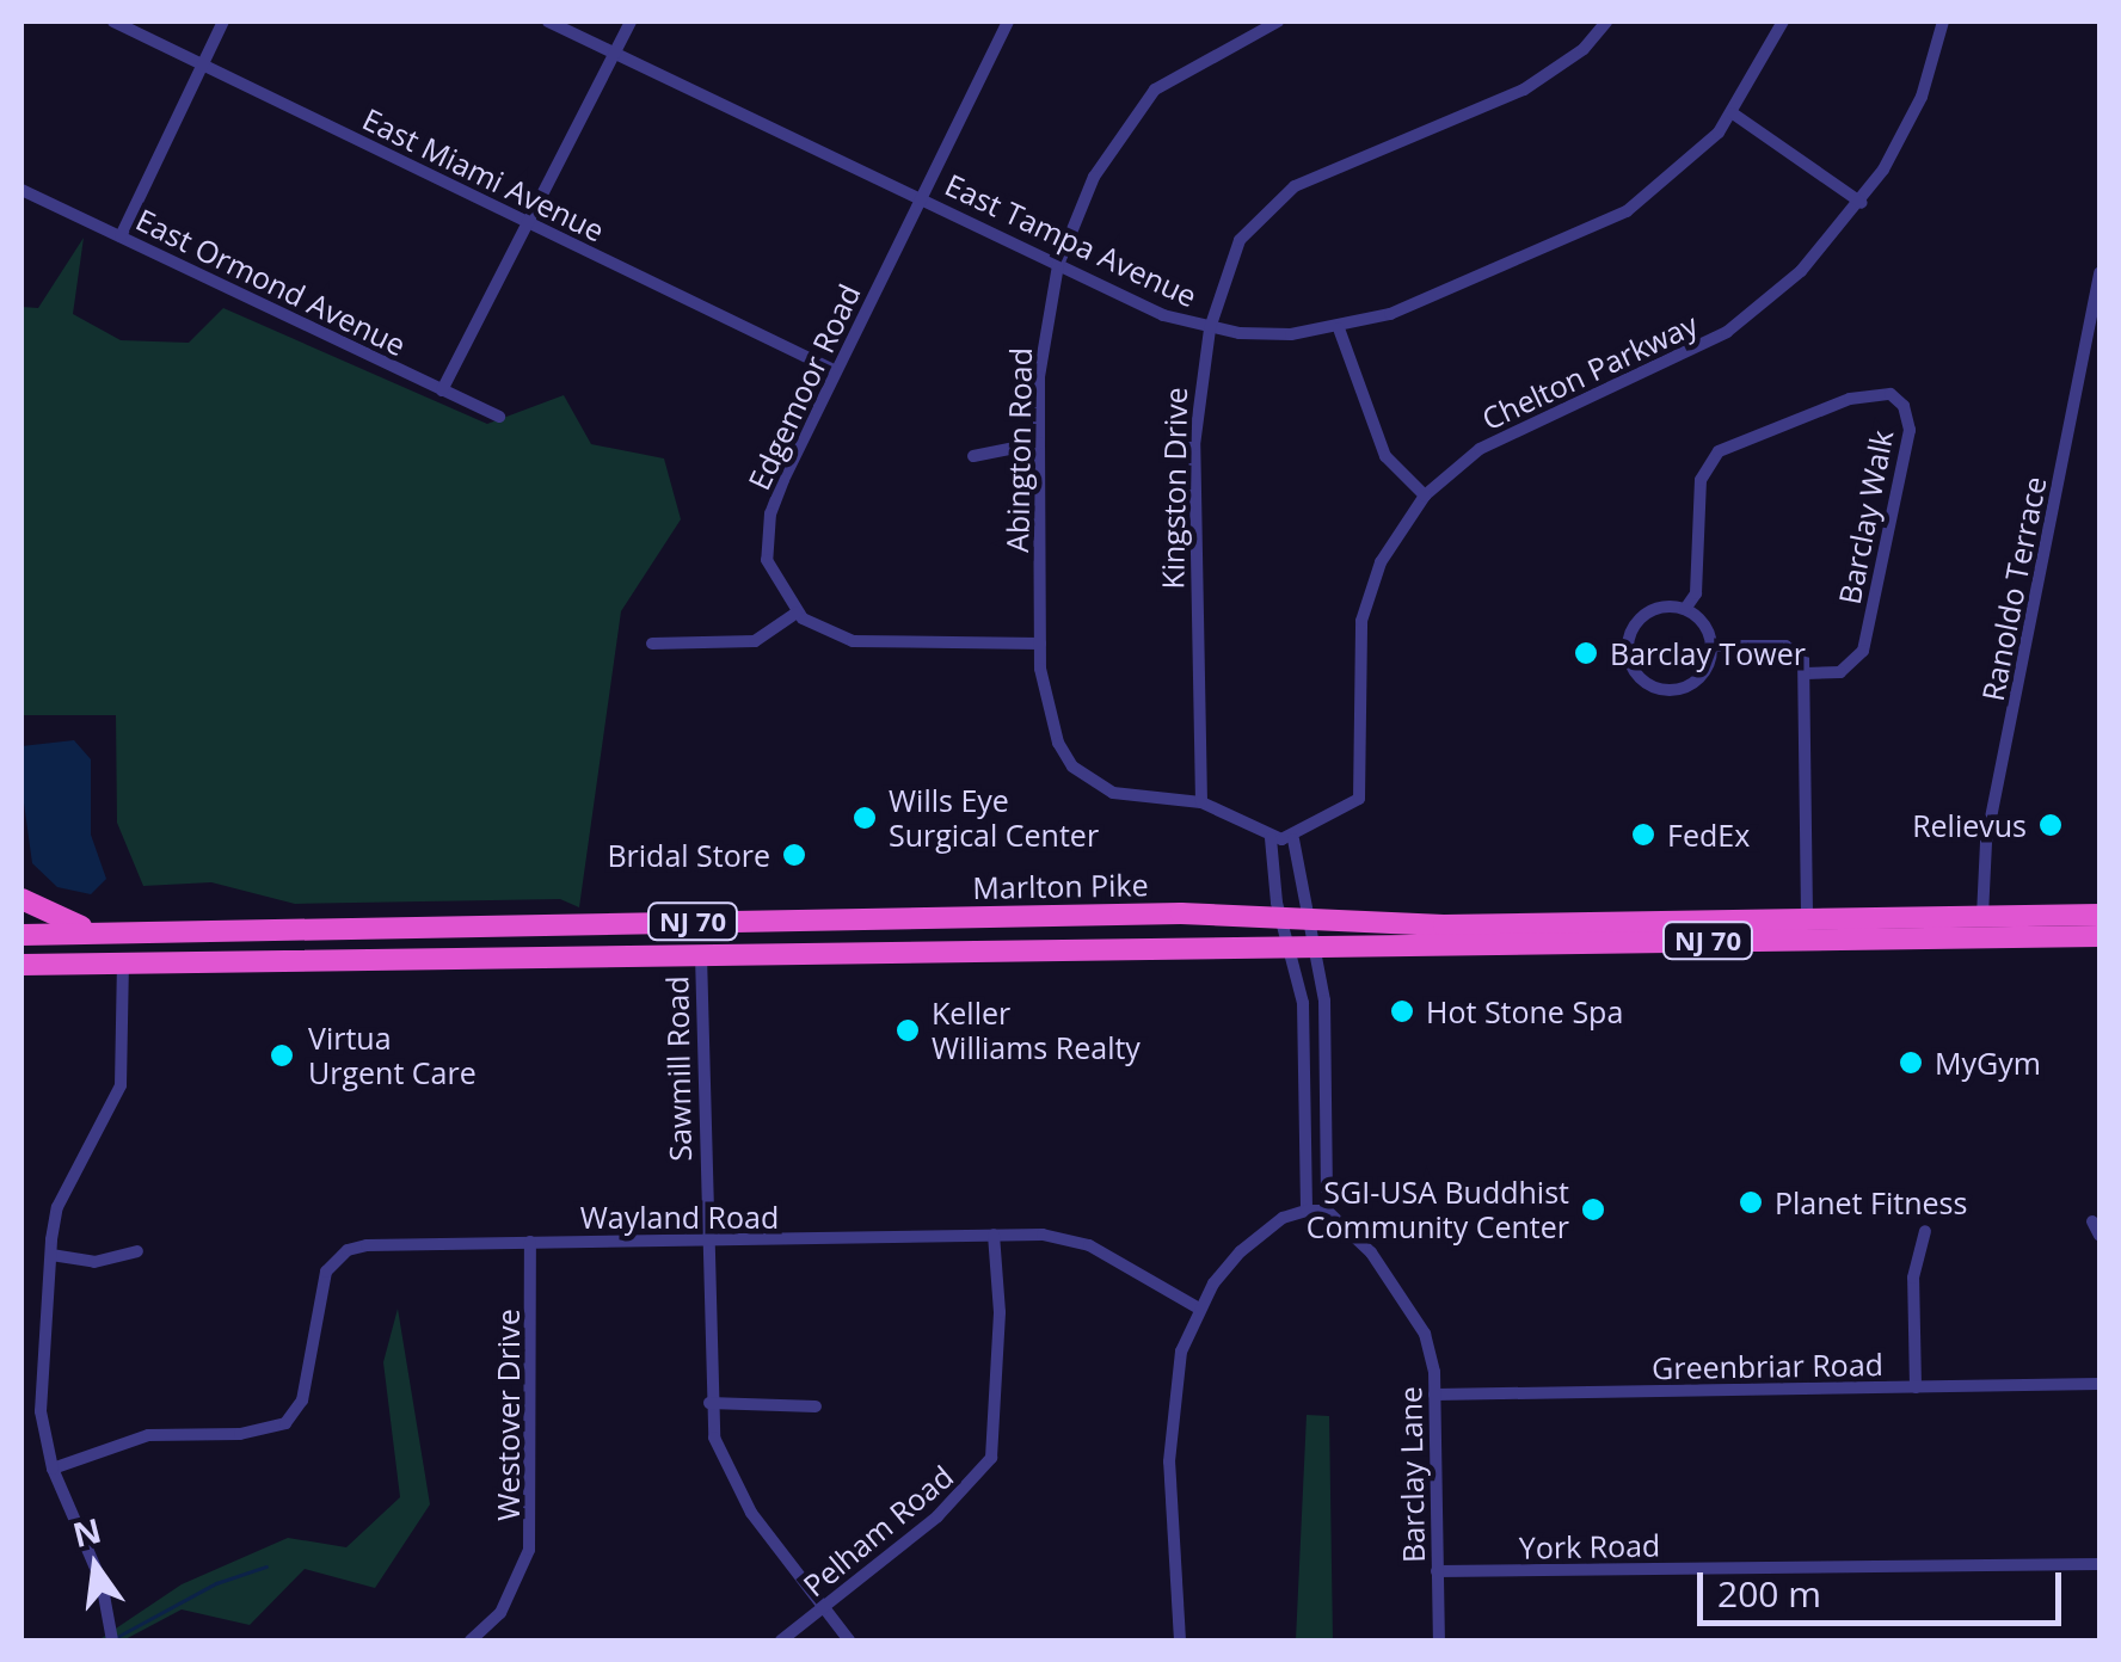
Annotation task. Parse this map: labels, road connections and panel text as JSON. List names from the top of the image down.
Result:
{
  "streets": {
    "highway": ["Marlton Pike", "NJ 70"],
    "street": [
      "East Miami Avenue",
      "East Tampa Avenue",
      "East Ormond Avenue",
      "Chelton Parkway",
      "Edgemoor Road",
      "Abington Road",
      "Kingston Drive",
      "Barclay Walk",
      "Ranoldo Terrace",
      "Sawmill Road",
      "Wayland Road",
      "Greenbriar Road",
      "Westover Drive",
      "Barclay Lane",
      "Pelham Road",
      "York Road"
    ]
  },
  "crossings": [
    ["East Miami Avenue", "Edgemoor Road"],
    ["East Tampa Avenue", "Edgemoor Road"],
    ["East Tampa Avenue", "Abington Road"],
    ["East Tampa Avenue", "Kingston Drive"],
    ["Abington Road", "Kingston Drive"],
    ["Ranoldo Terrace", "Marlton Pike"],
    ["Marlton Pike", "Sawmill Road"],
    ["Sawmill Road", "Wayland Road"],
    ["Sawmill Road", "Pelham Road"],
    ["Wayland Road", "Westover Drive"],
    ["Wayland Road", "Pelham Road"],
    ["Greenbriar Road", "Barclay Lane"],
    ["Barclay Lane", "York Road"]
  ],
  "places": [
    "Barclay Tower",
    "Wills Eye Surgical Center",
    "Relievus",
    "FedEx",
    "Bridal Store",
    "Hot Stone Spa",
    "Keller Williams Realty",
    "Virtua Urgent Care",
    "MyGym",
    "Planet Fitness",
    "SGI-USA Buddhist Community Center"
  ],
  "scale_bar": "200 m",
  "north": "top"
}
